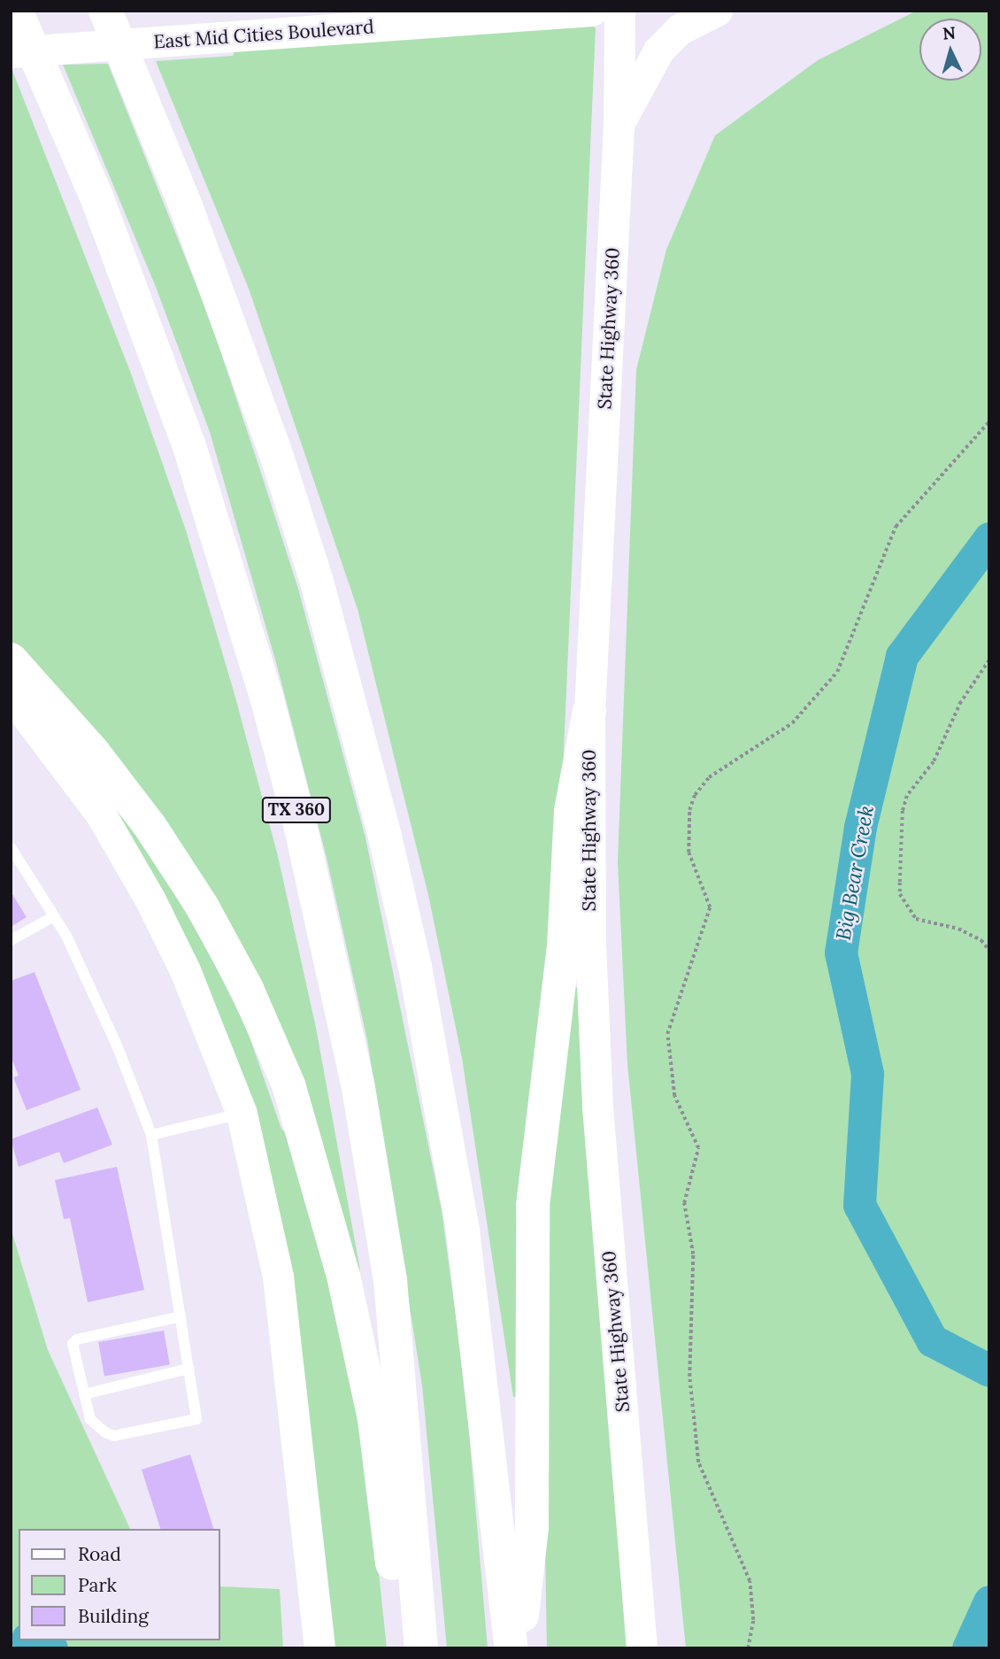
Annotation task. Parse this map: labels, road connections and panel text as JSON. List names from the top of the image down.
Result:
{
  "streets": {
    "highway": ["TX 360"],
    "main road": ["East Mid Cities Boulevard", "State Highway 360"]
  },
  "water": ["Big Bear Creek"],
  "legend": ["Road", "Park", "Building"],
  "north": "top"
}
